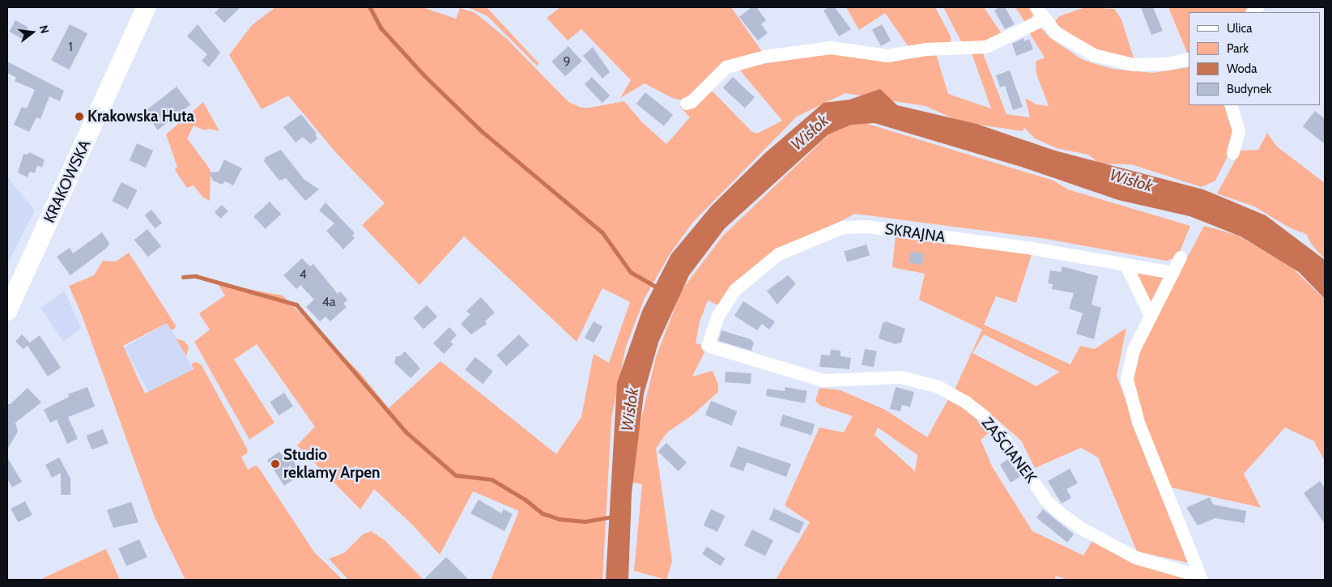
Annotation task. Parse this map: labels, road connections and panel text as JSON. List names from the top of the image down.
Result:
{
  "streets": {
    "main road": ["KRAKOWSKA"],
    "street": ["SKRAJNA", "ZAŚCIANEK"]
  },
  "crossings": [
    ["SKRAJNA", "ZAŚCIANEK"]
  ],
  "water": ["Wisłok"],
  "places": ["Krakowska Huta", "Studio reklamy Arpen"],
  "house_numbers": [
    "1",
    "9",
    "4",
    "4a"
  ],
  "legend": [
    "Ulica",
    "Park",
    "Woda",
    "Budynek"
  ],
  "north": "right"
}
